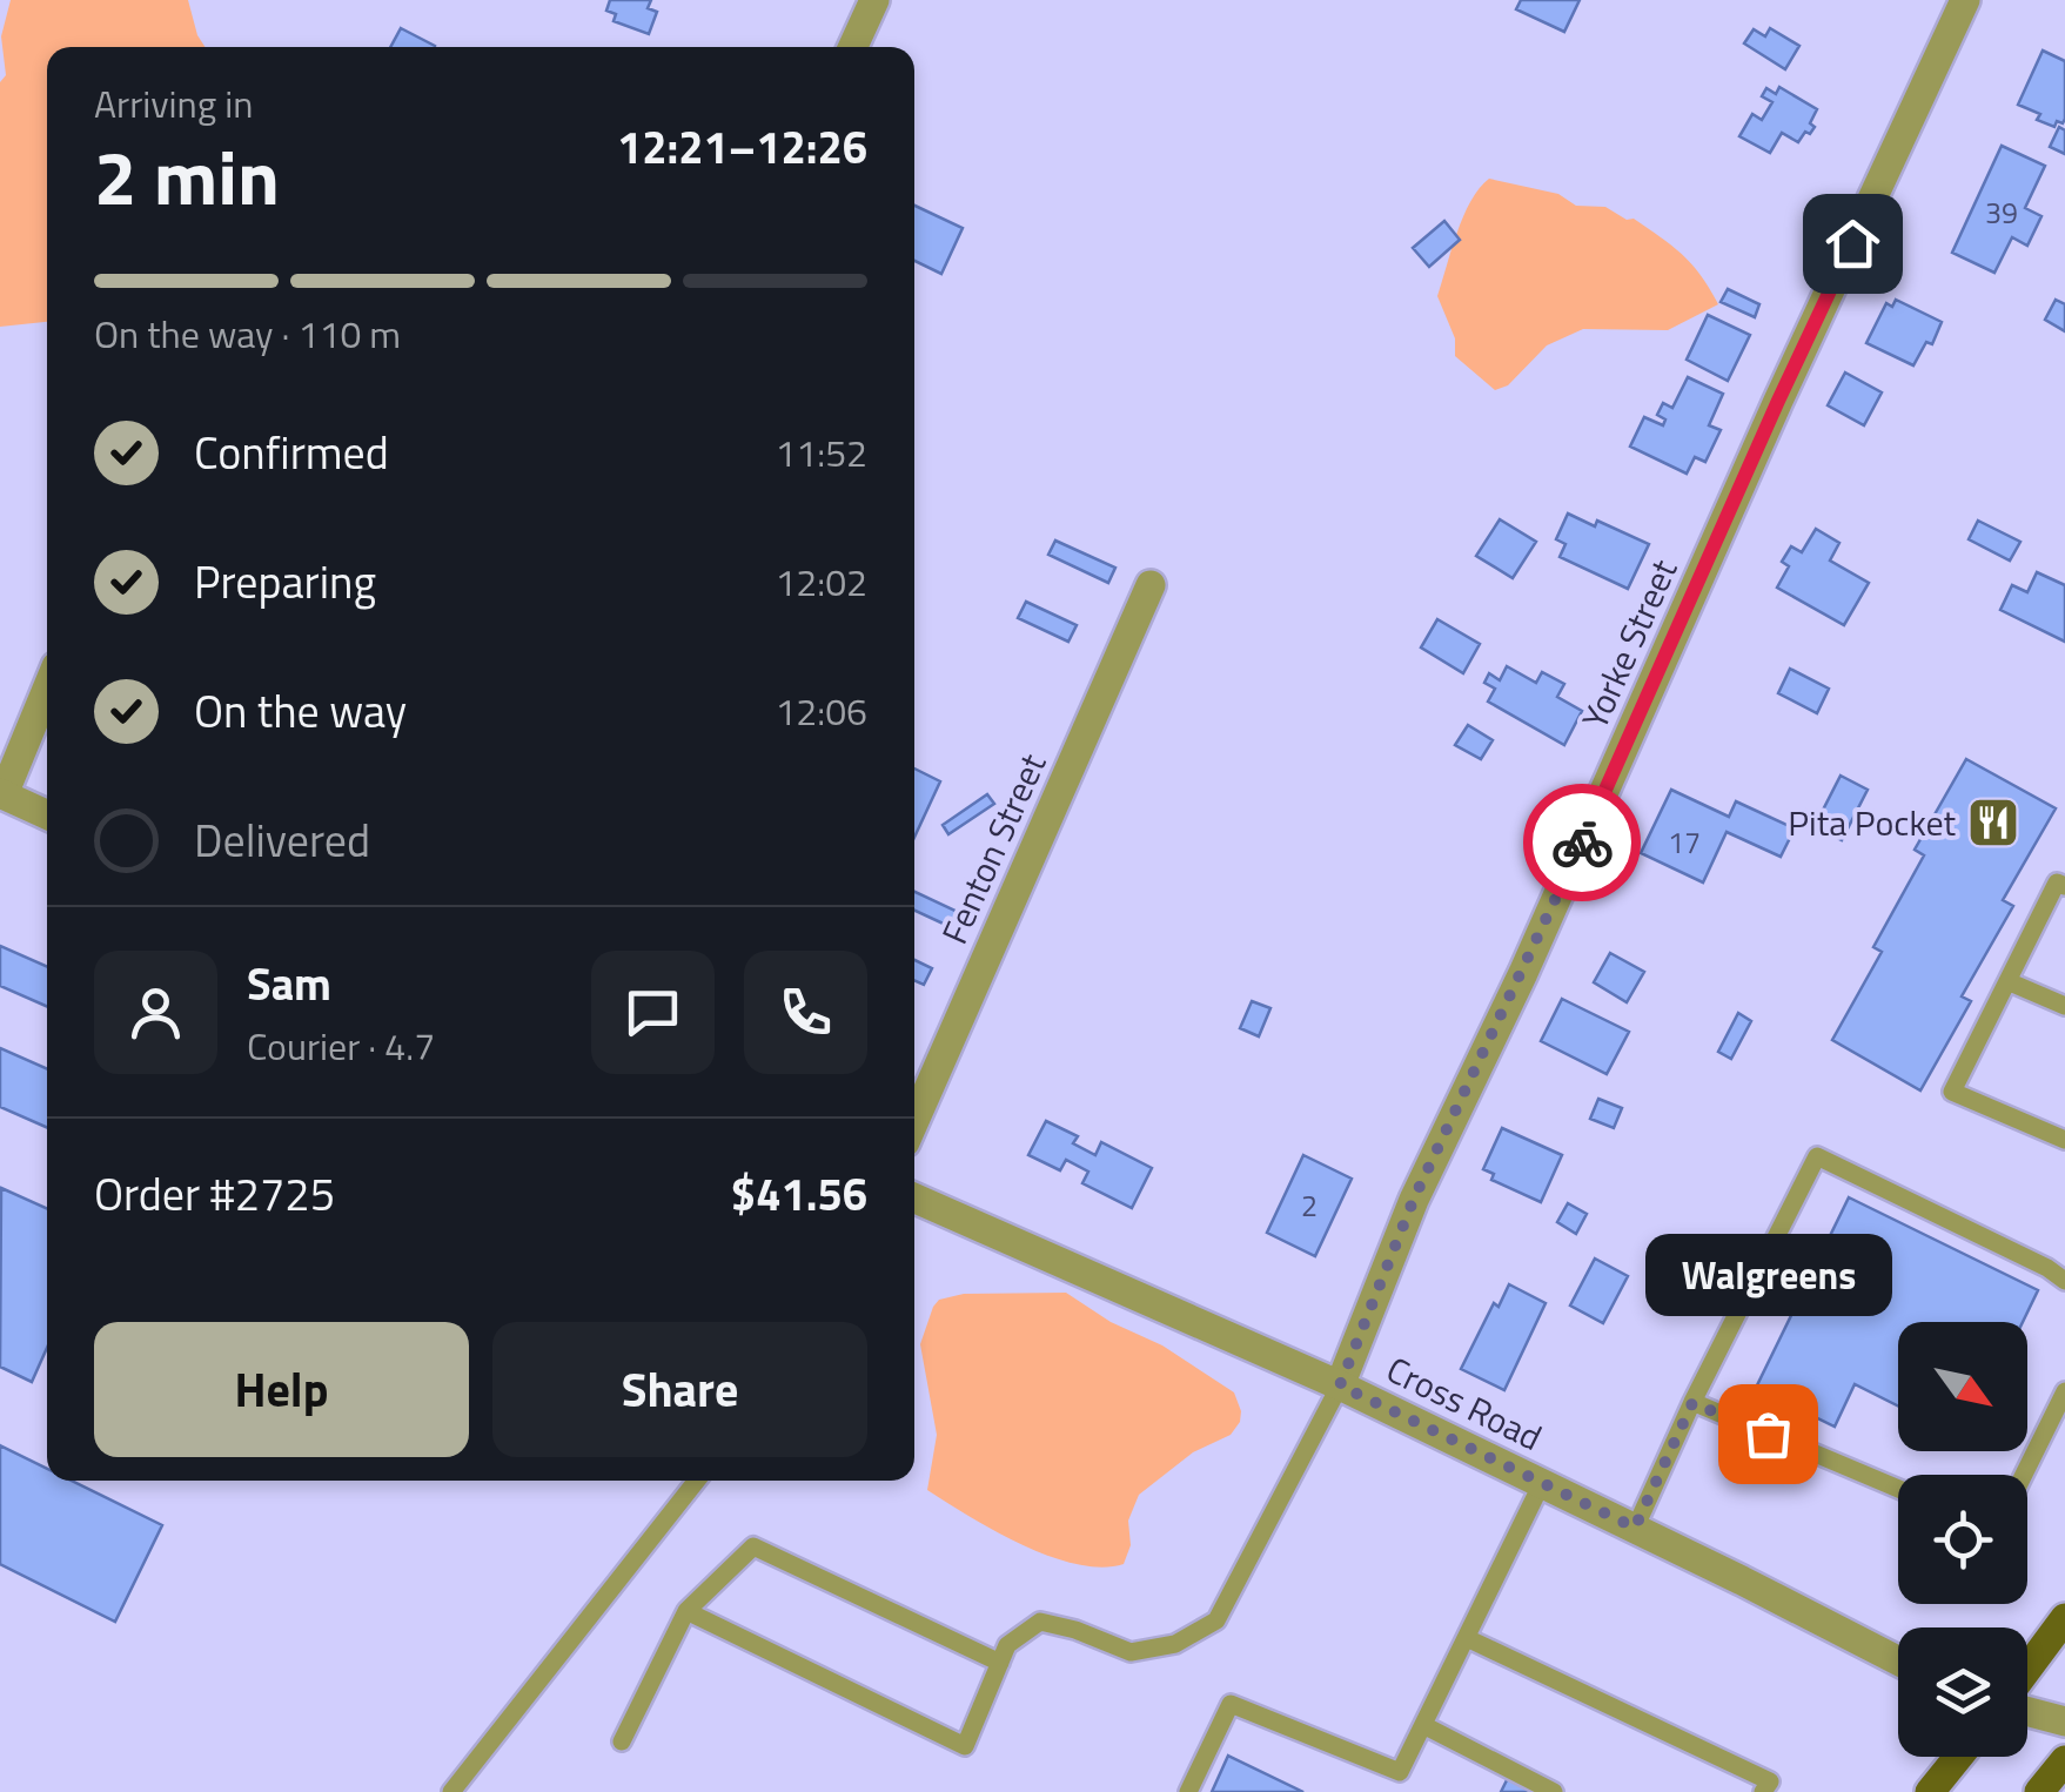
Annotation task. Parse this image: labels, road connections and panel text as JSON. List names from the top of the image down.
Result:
{
  "streets": {
    "street": ["Yorke Street", "Fenton Street", "Cross Road"]
  },
  "crossings": [
    ["Yorke Street", "Cross Road"]
  ],
  "places": {
    "restaurant": ["Pita Pocket"],
    "other": ["Walgreens"]
  },
  "house_numbers": ["39", "17", "2"],
  "north": "bottom right",
  "page": {
    "heading": ["2 min", "Arriving in", "12:21–12:26"],
    "panel": [
      "Sam",
      "Courier · 4.7",
      "Order #2725",
      "$41.56"
    ],
    "bar": "On the way · 110 m",
    "list": [
      ["Confirmed", "11:52"],
      ["Preparing", "12:02"],
      ["On the way", "12:06"],
      "Delivered"
    ],
    "bubble": "Walgreens",
    "buttons": ["Help", "Share"]
  }
}
